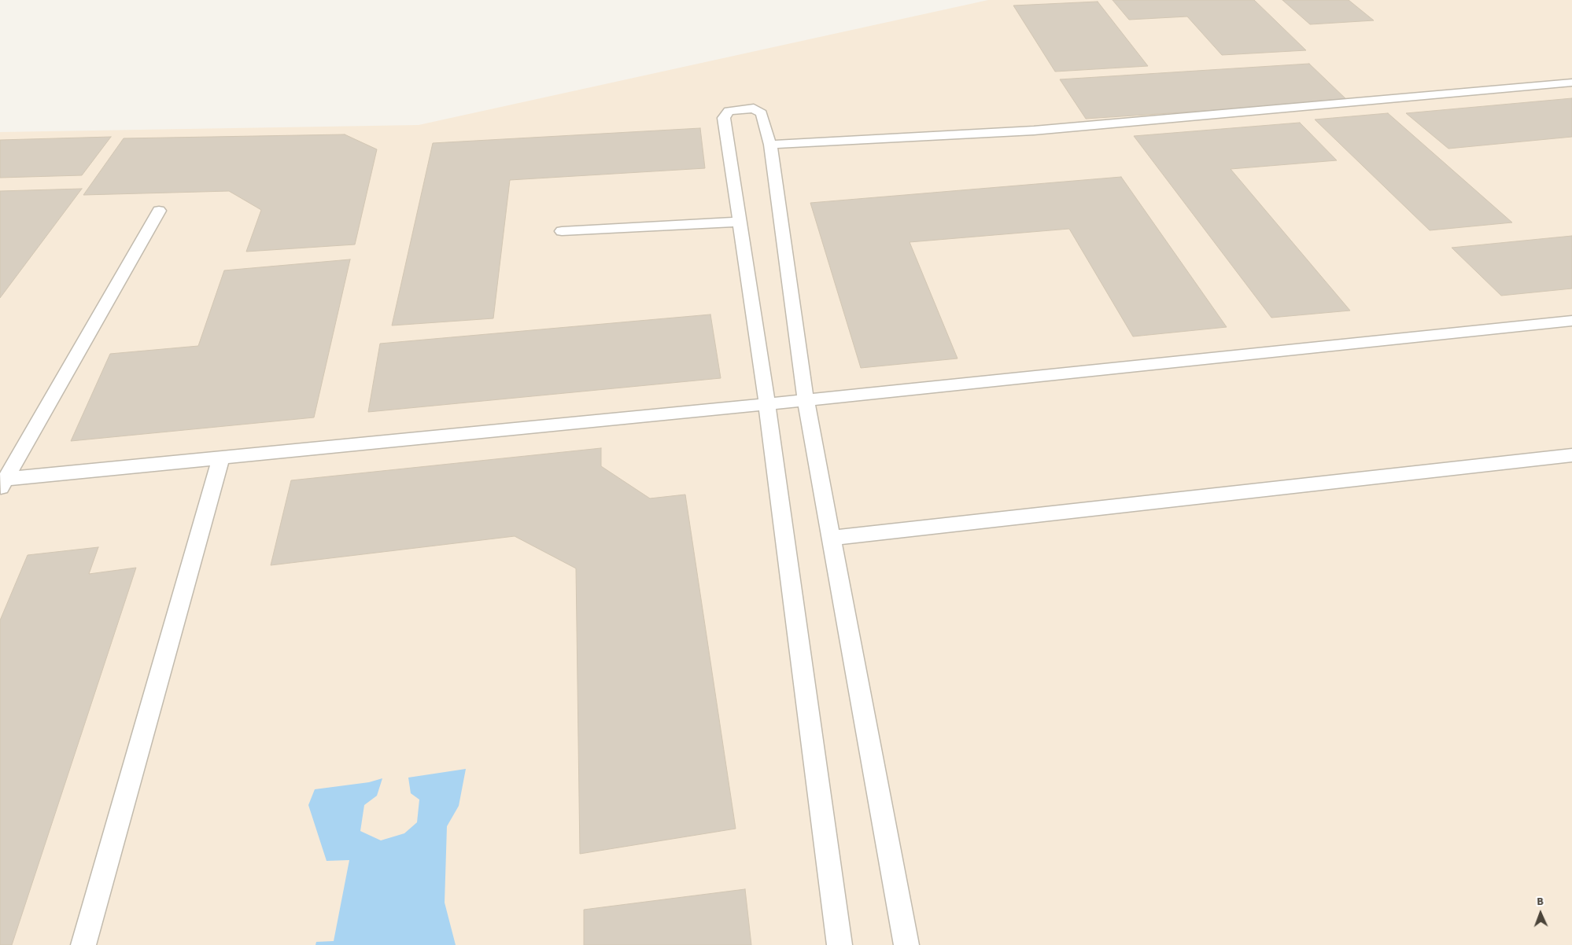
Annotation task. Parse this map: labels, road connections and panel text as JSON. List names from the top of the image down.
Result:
{
  "north": "top"
}
